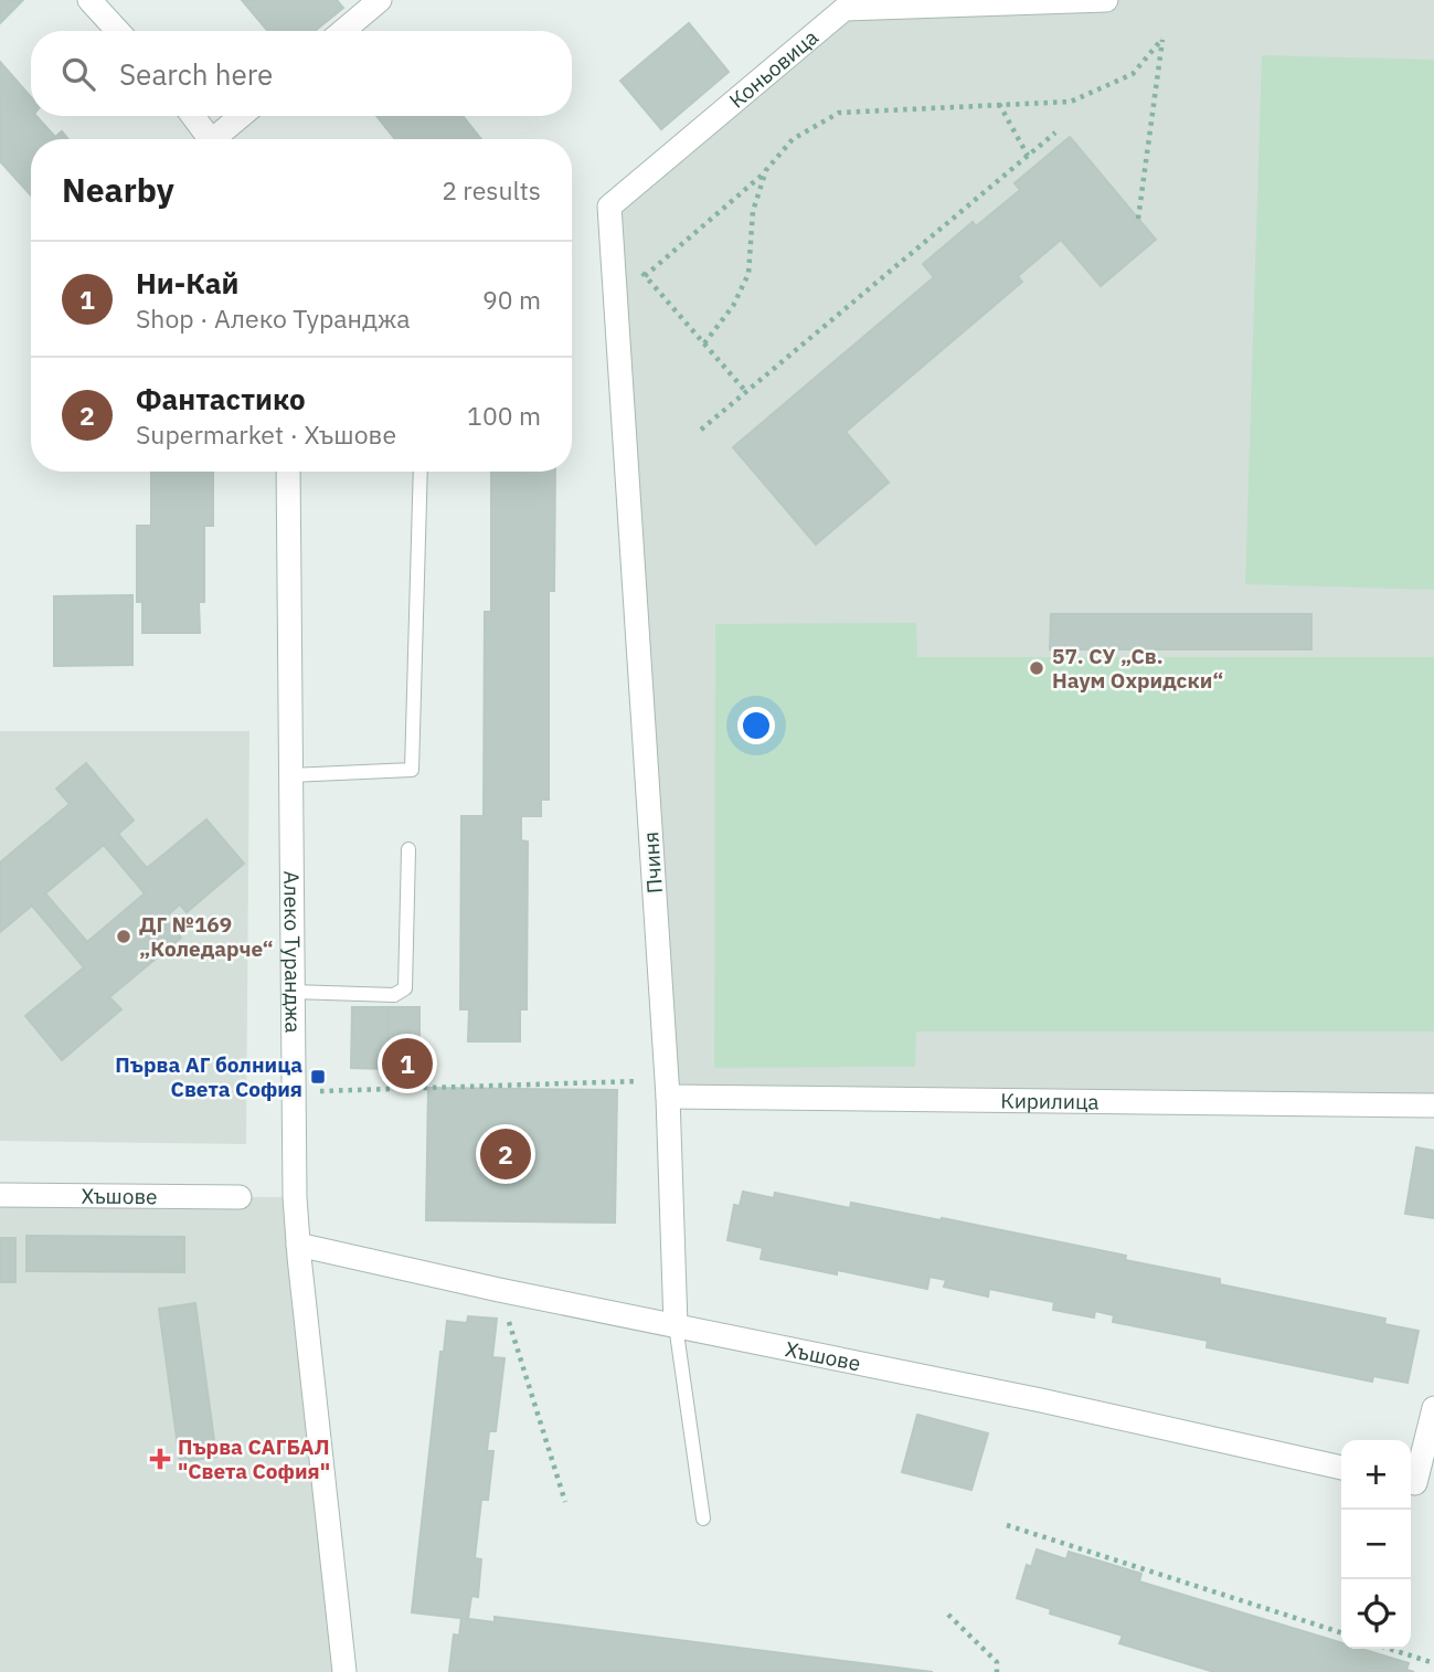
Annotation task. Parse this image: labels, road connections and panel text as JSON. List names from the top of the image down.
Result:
{
  "streets": {
    "street": [
      "Коньовица",
      "Пчиня",
      "Алеко Туранджа",
      "Кирилица",
      "Хъшове"
    ]
  },
  "crossings": [
    ["Коньовица", "Пчиня"],
    ["Пчиня", "Кирилица"],
    ["Пчиня", "Хъшове"],
    ["Алеко Туранджа", "Хъшове"]
  ],
  "places": {
    "other": ["57. СУ „Св. Наум Охридски“", "ДГ №169 „Коледарче“"],
    "transit": ["Първа АГ болница Света София"],
    "health": ["Първа САГБАЛ \"Света София\""]
  },
  "page": {
    "search": "Search here",
    "heading": ["Nearby", "2 results"],
    "list": [
      {
        "mark": "1",
        "name": "Ни-Кай",
        "note": "Shop · Алеко Туранджа",
        "value": "90 m"
      },
      {
        "mark": "2",
        "name": "Фантастико",
        "note": "Supermarket · Хъшове",
        "value": "100 m"
      }
    ],
    "pins": ["1", "2"],
    "map_buttons": ["+", "−"]
  }
}
